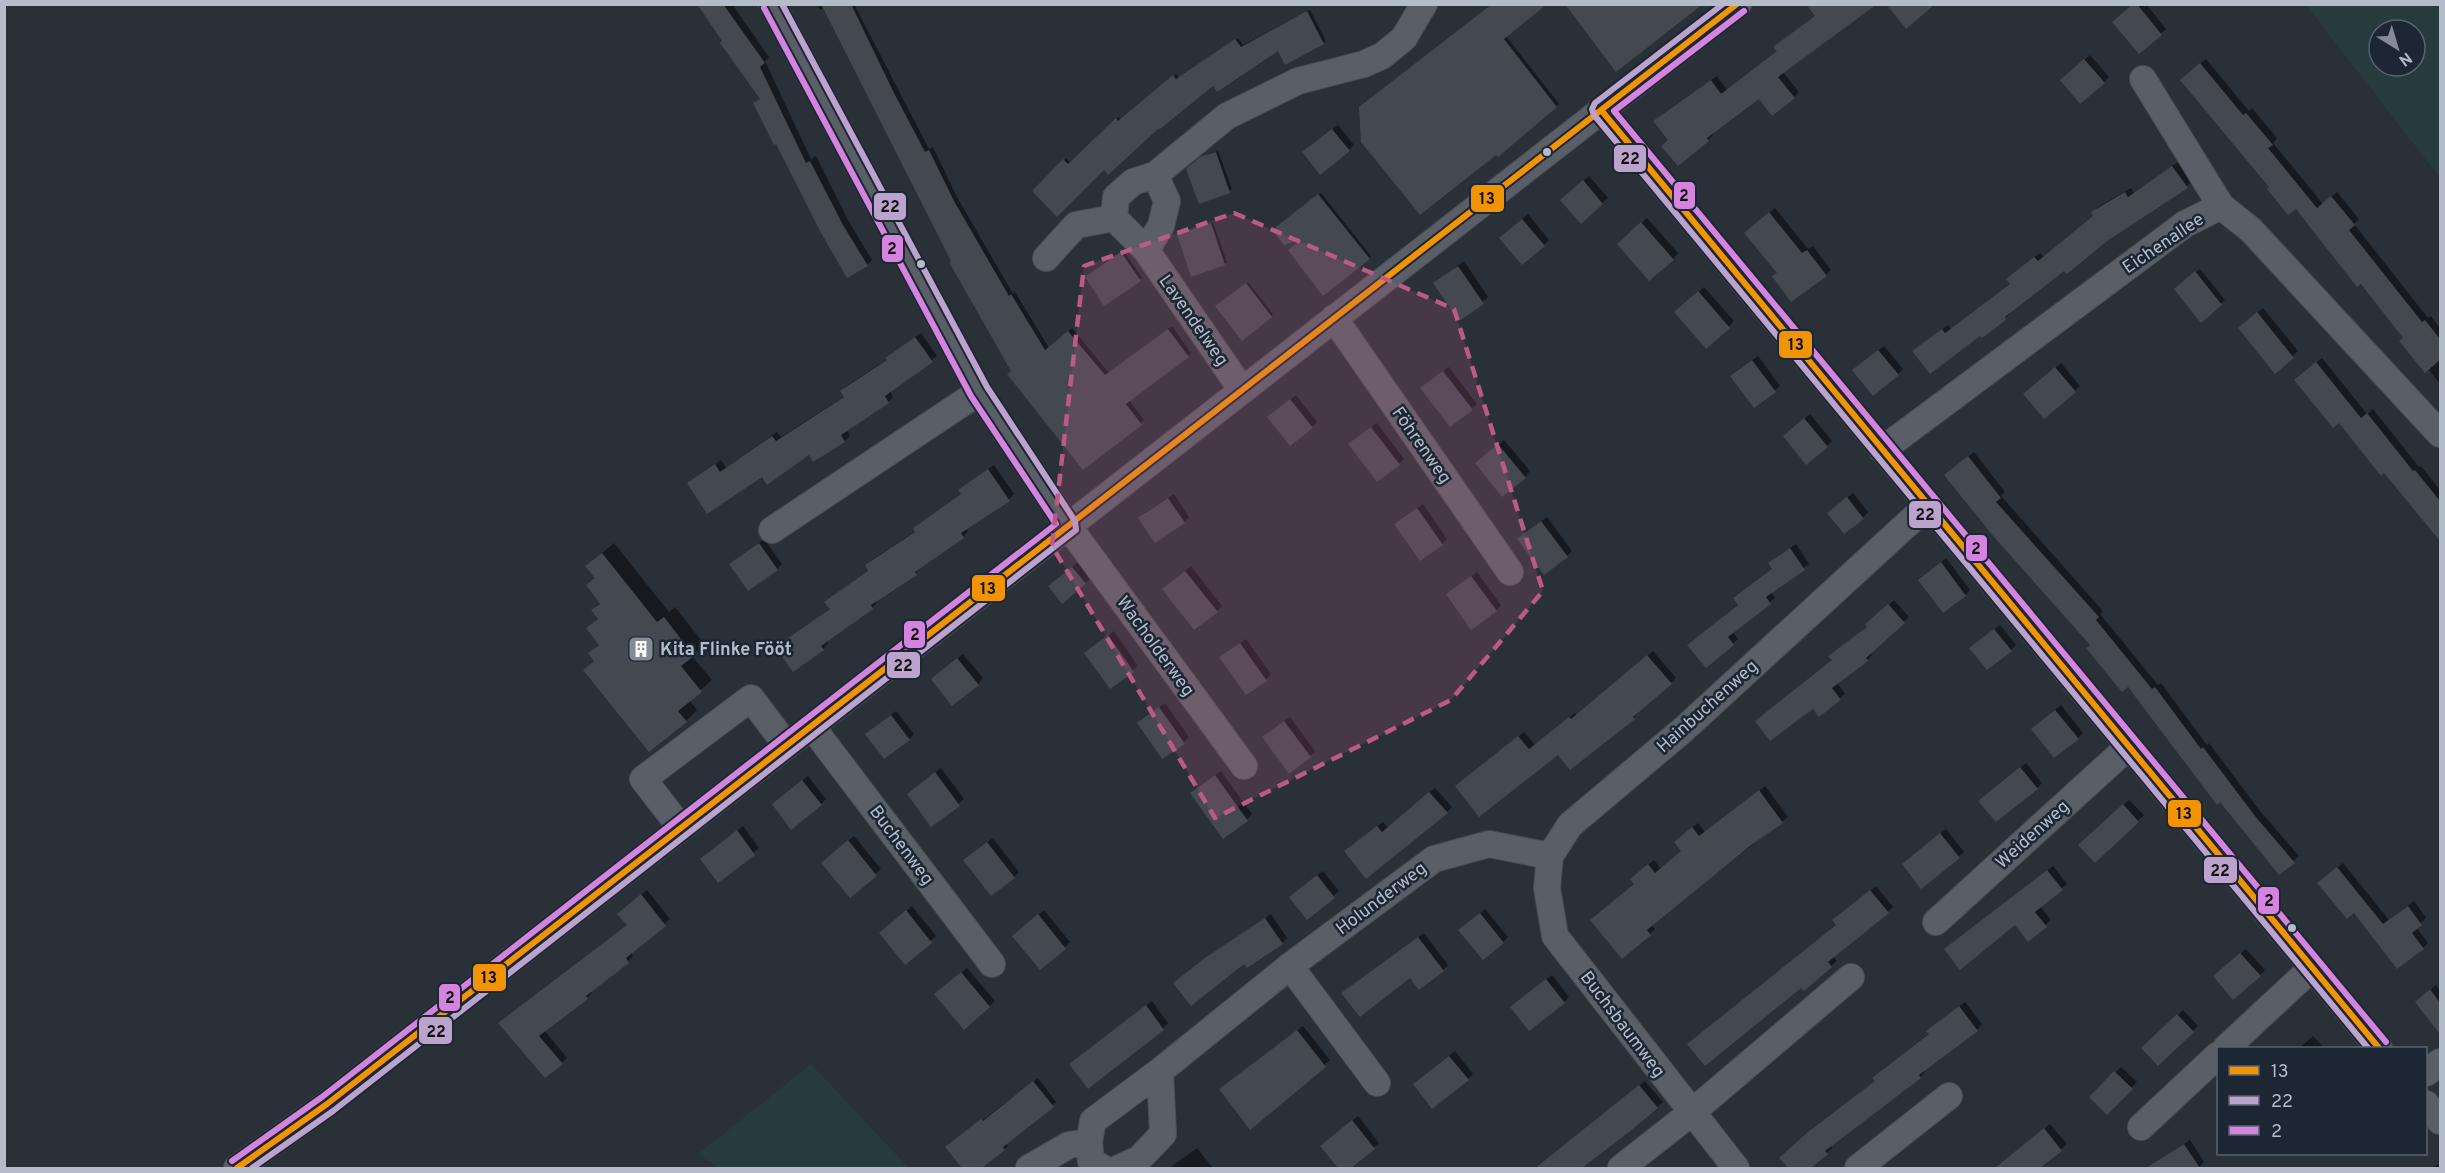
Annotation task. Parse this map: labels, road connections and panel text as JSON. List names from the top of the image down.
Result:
{
  "streets": {
    "street": [
      "Eichenallee",
      "Lavendelweg",
      "Föhrenweg",
      "Wacholderweg",
      "Hainbuchenweg",
      "Weidenweg",
      "Buchenweg",
      "Holunderweg",
      "Buchsbaumweg"
    ]
  },
  "crossings": [
    ["Hainbuchenweg", "Holunderweg"],
    ["Hainbuchenweg", "Buchsbaumweg"]
  ],
  "places": {
    "building": ["Kita Flinke Fööt"]
  },
  "lines": ["transit line 13", "transit line 22", "transit line 2"],
  "legend": ["13", "22", "2"],
  "north": "bottom right"
}
